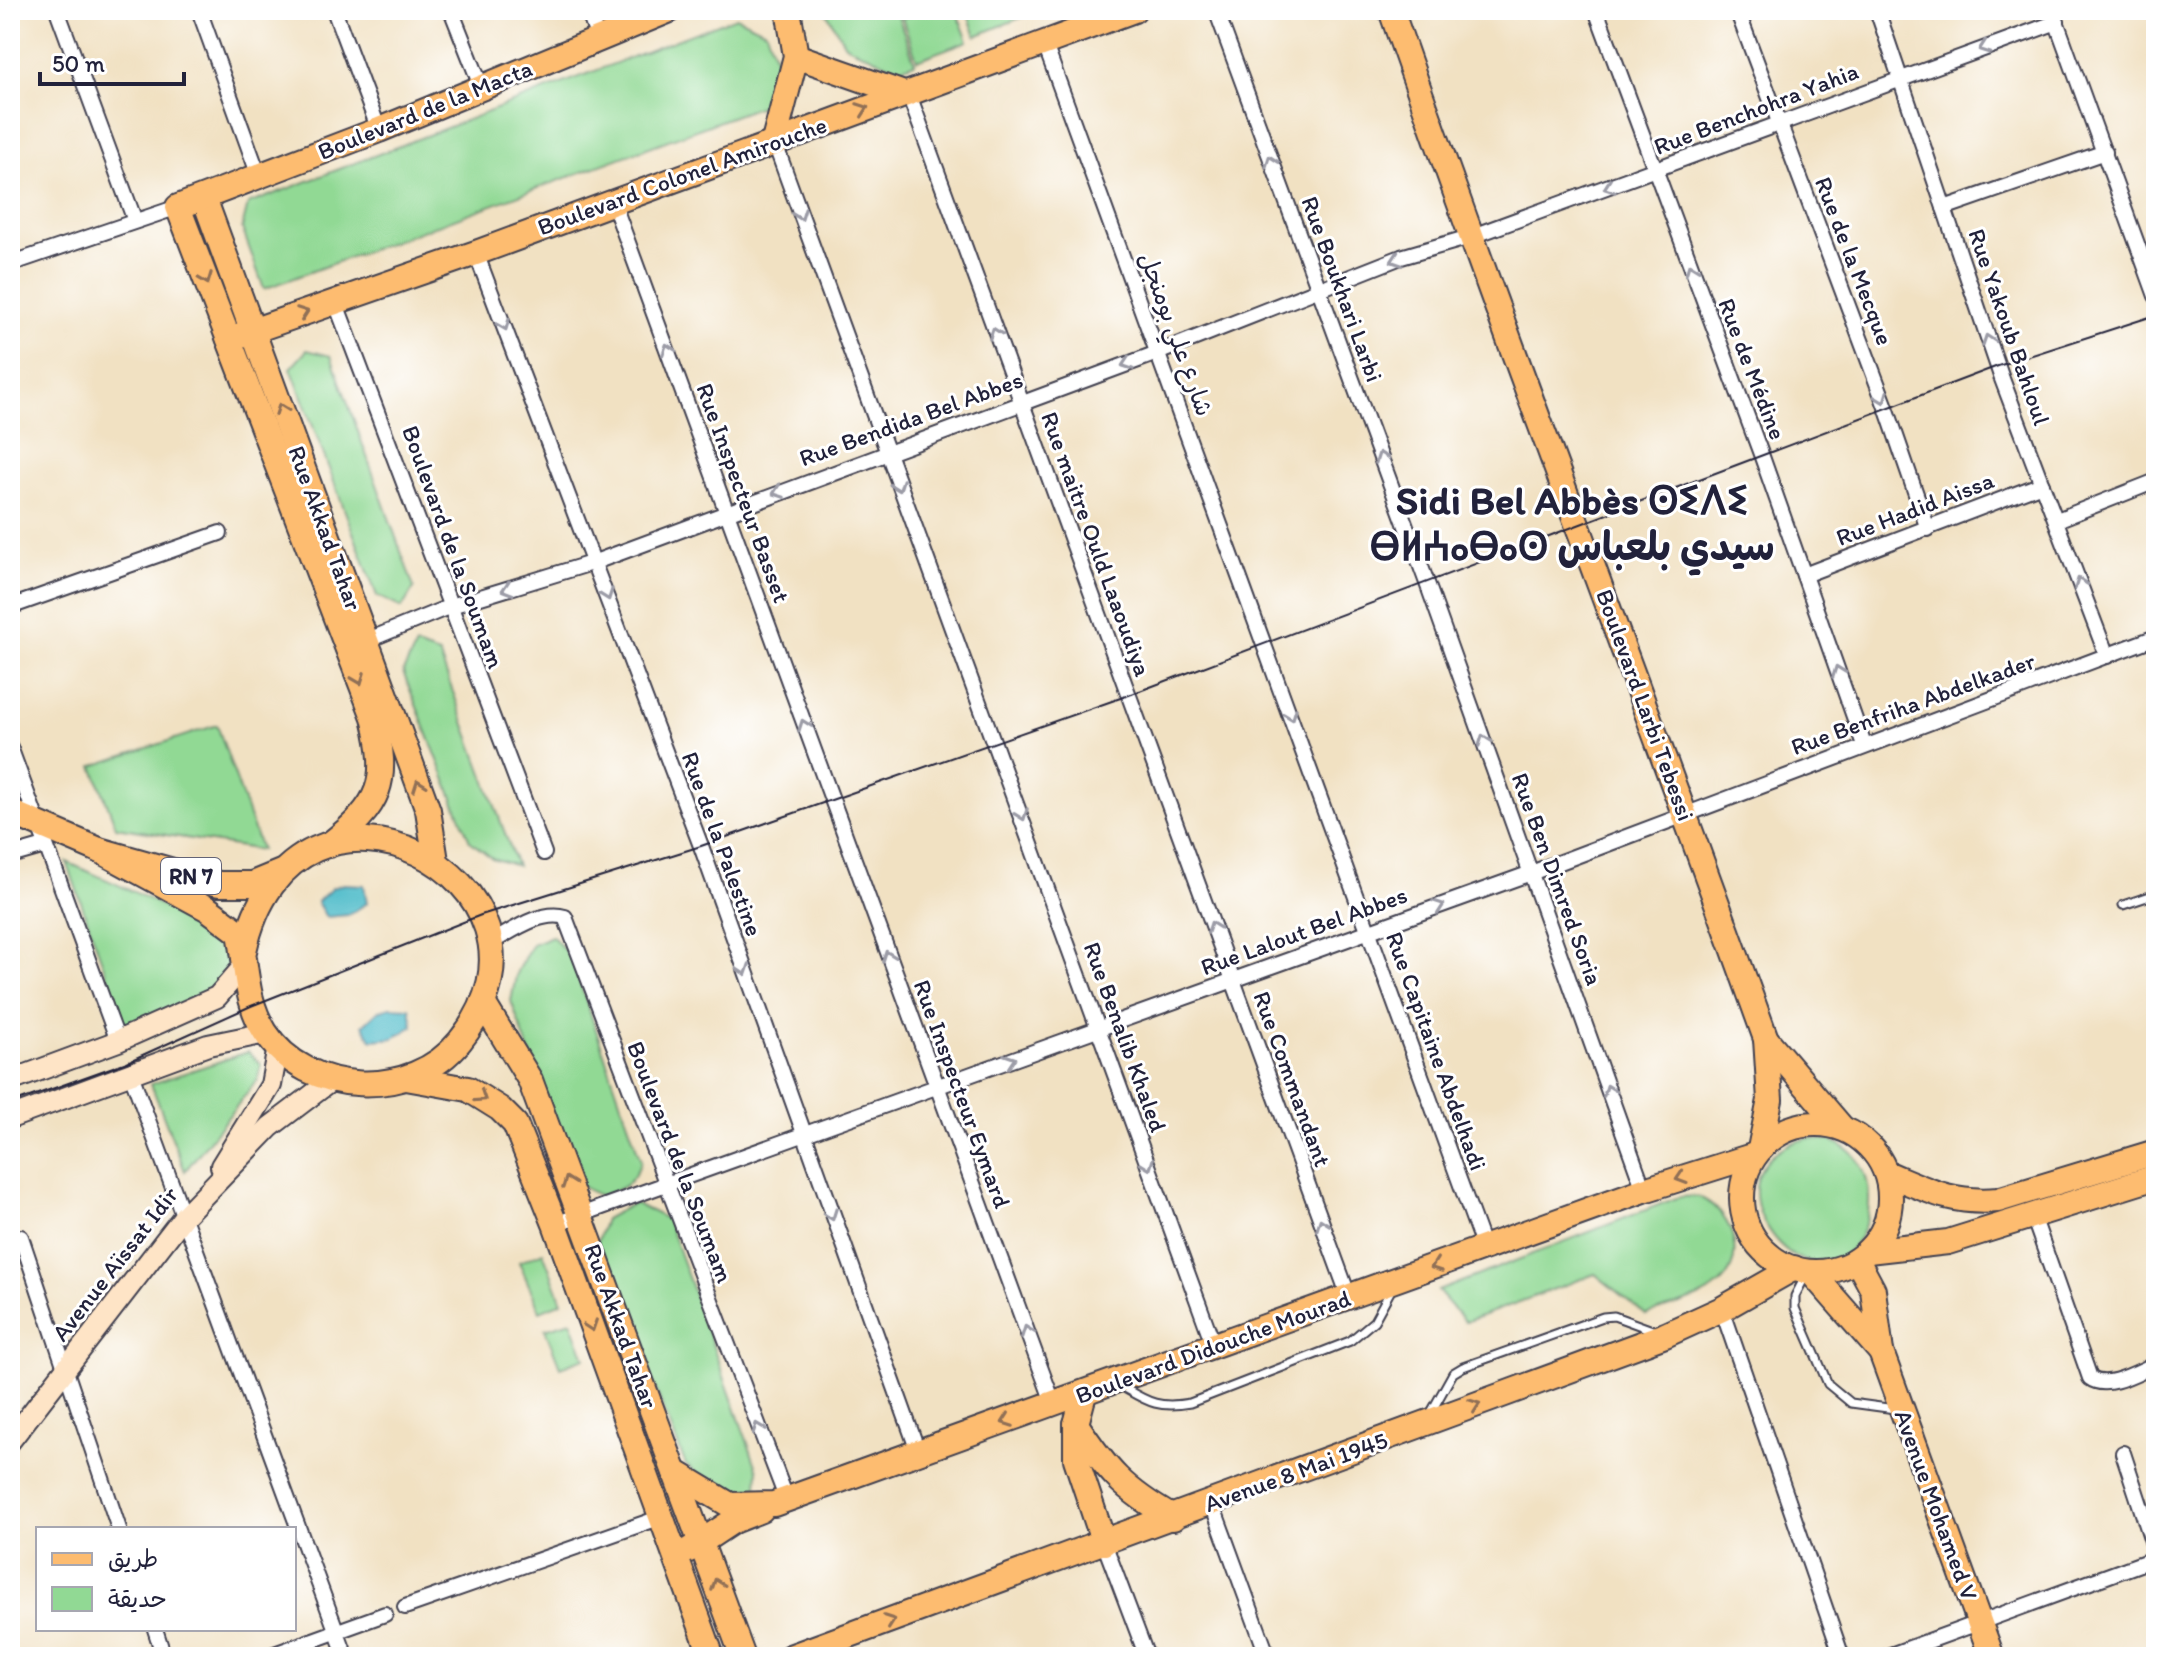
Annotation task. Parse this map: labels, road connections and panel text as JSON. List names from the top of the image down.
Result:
{
  "streets": {
    "main road": [
      "Boulevard de la Macta",
      "Boulevard Colonel Amirouche",
      "Rue Akkad Tahar",
      "Boulevard Larbi Tebessi",
      "RN 7",
      "Avenue Aïssat Idir",
      "Boulevard Didouche Mourad",
      "Avenue 8 Mai 1945",
      "Avenue Mohamed V"
    ],
    "street": [
      "Rue Benchohra Yahia",
      "Rue de la Mecque",
      "Rue Boukhari Larbi",
      "Rue Yakoub Bahloul",
      "شارع علي بومنجل",
      "Rue de Médine",
      "Rue Bendida Bel Abbes",
      "Rue Inspecteur Basset",
      "Rue Hadid Aissa",
      "Rue maitre Ould Laaoudiya",
      "Boulevard de la Soumam",
      "Rue Benfriha Abdelkader",
      "Rue de la Palestine",
      "Rue Ben Dimred Soria",
      "Rue Lalout Bel Abbes",
      "Rue Benalib Khaled",
      "Rue Capitaine Abdelhadi",
      "Rue Commandant",
      "Rue Inspecteur Eymard"
    ]
  },
  "crossings": [
    ["Rue Benchohra Yahia", "Rue de la Mecque"],
    ["Rue Benchohra Yahia", "Rue Yakoub Bahloul"],
    ["Rue Benchohra Yahia", "Rue de Médine"],
    ["Rue Benchohra Yahia", "Rue Bendida Bel Abbes"],
    ["Rue Benchohra Yahia", "Boulevard Larbi Tebessi"],
    ["Boulevard de la Macta", "Rue Akkad Tahar"],
    ["Boulevard Colonel Amirouche", "شارع علي بومنجل"],
    ["Boulevard Colonel Amirouche", "Rue Inspecteur Basset"],
    ["Boulevard Colonel Amirouche", "Rue Akkad Tahar"],
    ["Boulevard Colonel Amirouche", "Rue maitre Ould Laaoudiya"],
    ["Boulevard Colonel Amirouche", "Boulevard de la Soumam"],
    ["Boulevard Colonel Amirouche", "Rue de la Palestine"],
    ["Boulevard Colonel Amirouche", "Rue Benalib Khaled"],
    ["Rue de la Mecque", "Rue Hadid Aissa"],
    ["Rue Boukhari Larbi", "Rue Bendida Bel Abbes"],
    ["Rue Boukhari Larbi", "Rue Ben Dimred Soria"],
    ["Rue Yakoub Bahloul", "Rue Hadid Aissa"],
    ["Rue Yakoub Bahloul", "Rue Benfriha Abdelkader"],
    ["شارع علي بومنجل", "Rue Bendida Bel Abbes"],
    ["شارع علي بومنجل", "Rue Capitaine Abdelhadi"],
    ["Rue de Médine", "Rue Hadid Aissa"],
    ["Rue de Médine", "Rue Benfriha Abdelkader"],
    ["Rue Bendida Bel Abbes", "Rue Inspecteur Basset"],
    ["Rue Bendida Bel Abbes", "Rue Akkad Tahar"],
    ["Rue Bendida Bel Abbes", "Rue maitre Ould Laaoudiya"],
    ["Rue Bendida Bel Abbes", "Boulevard de la Soumam"],
    ["Rue Bendida Bel Abbes", "Boulevard Larbi Tebessi"],
    ["Rue Bendida Bel Abbes", "Rue de la Palestine"],
    ["Rue Bendida Bel Abbes", "Rue Benalib Khaled"],
    ["Rue Inspecteur Basset", "Rue Inspecteur Eymard"],
    ["Rue Akkad Tahar", "Boulevard de la Soumam"],
    ["Rue Akkad Tahar", "RN 7"],
    ["Rue Akkad Tahar", "Rue Lalout Bel Abbes"],
    ["Rue Akkad Tahar", "Boulevard Didouche Mourad"],
    ["Rue maitre Ould Laaoudiya", "Rue Commandant"],
    ["Boulevard de la Soumam", "RN 7"],
    ["Boulevard de la Soumam", "Rue Lalout Bel Abbes"],
    ["Boulevard de la Soumam", "Boulevard Didouche Mourad"],
    ["Rue Benfriha Abdelkader", "Boulevard Larbi Tebessi"],
    ["Rue Benfriha Abdelkader", "Rue Lalout Bel Abbes"],
    ["Boulevard Larbi Tebessi", "Rue Lalout Bel Abbes"],
    ["Rue de la Palestine", "Rue Lalout Bel Abbes"],
    ["Rue de la Palestine", "Boulevard Didouche Mourad"],
    ["Rue Ben Dimred Soria", "Rue Lalout Bel Abbes"],
    ["Rue Ben Dimred Soria", "Boulevard Didouche Mourad"],
    ["Rue Lalout Bel Abbes", "Rue Benalib Khaled"],
    ["Rue Lalout Bel Abbes", "Rue Capitaine Abdelhadi"],
    ["Rue Lalout Bel Abbes", "Rue Commandant"],
    ["Rue Lalout Bel Abbes", "Rue Inspecteur Eymard"],
    ["Rue Benalib Khaled", "Boulevard Didouche Mourad"],
    ["Rue Capitaine Abdelhadi", "Boulevard Didouche Mourad"],
    ["Rue Commandant", "Boulevard Didouche Mourad"],
    ["Rue Inspecteur Eymard", "Boulevard Didouche Mourad"],
    ["Boulevard Didouche Mourad", "Avenue 8 Mai 1945"]
  ],
  "one_way": [
    "Rue Benchohra Yahia",
    "Rue de la Mecque",
    "Rue Boukhari Larbi",
    "Rue Yakoub Bahloul",
    "Rue de Médine",
    "Rue Bendida Bel Abbes",
    "Rue Inspecteur Basset",
    "Rue maitre Ould Laaoudiya",
    "Rue de la Palestine",
    "Rue Ben Dimred Soria",
    "Rue Benalib Khaled",
    "Rue Capitaine Abdelhadi",
    "Rue Commandant",
    "Rue Inspecteur Eymard",
    "Avenue 8 Mai 1945"
  ],
  "districts": ["Sidi Bel Abbès ⵙⵉⴷⵉ ⴱⵍⵄⴰⴱⴰⵙ سيدي بلعباس"],
  "legend": ["طريق", "حديقة"],
  "scale_bar": "50 m"
}
